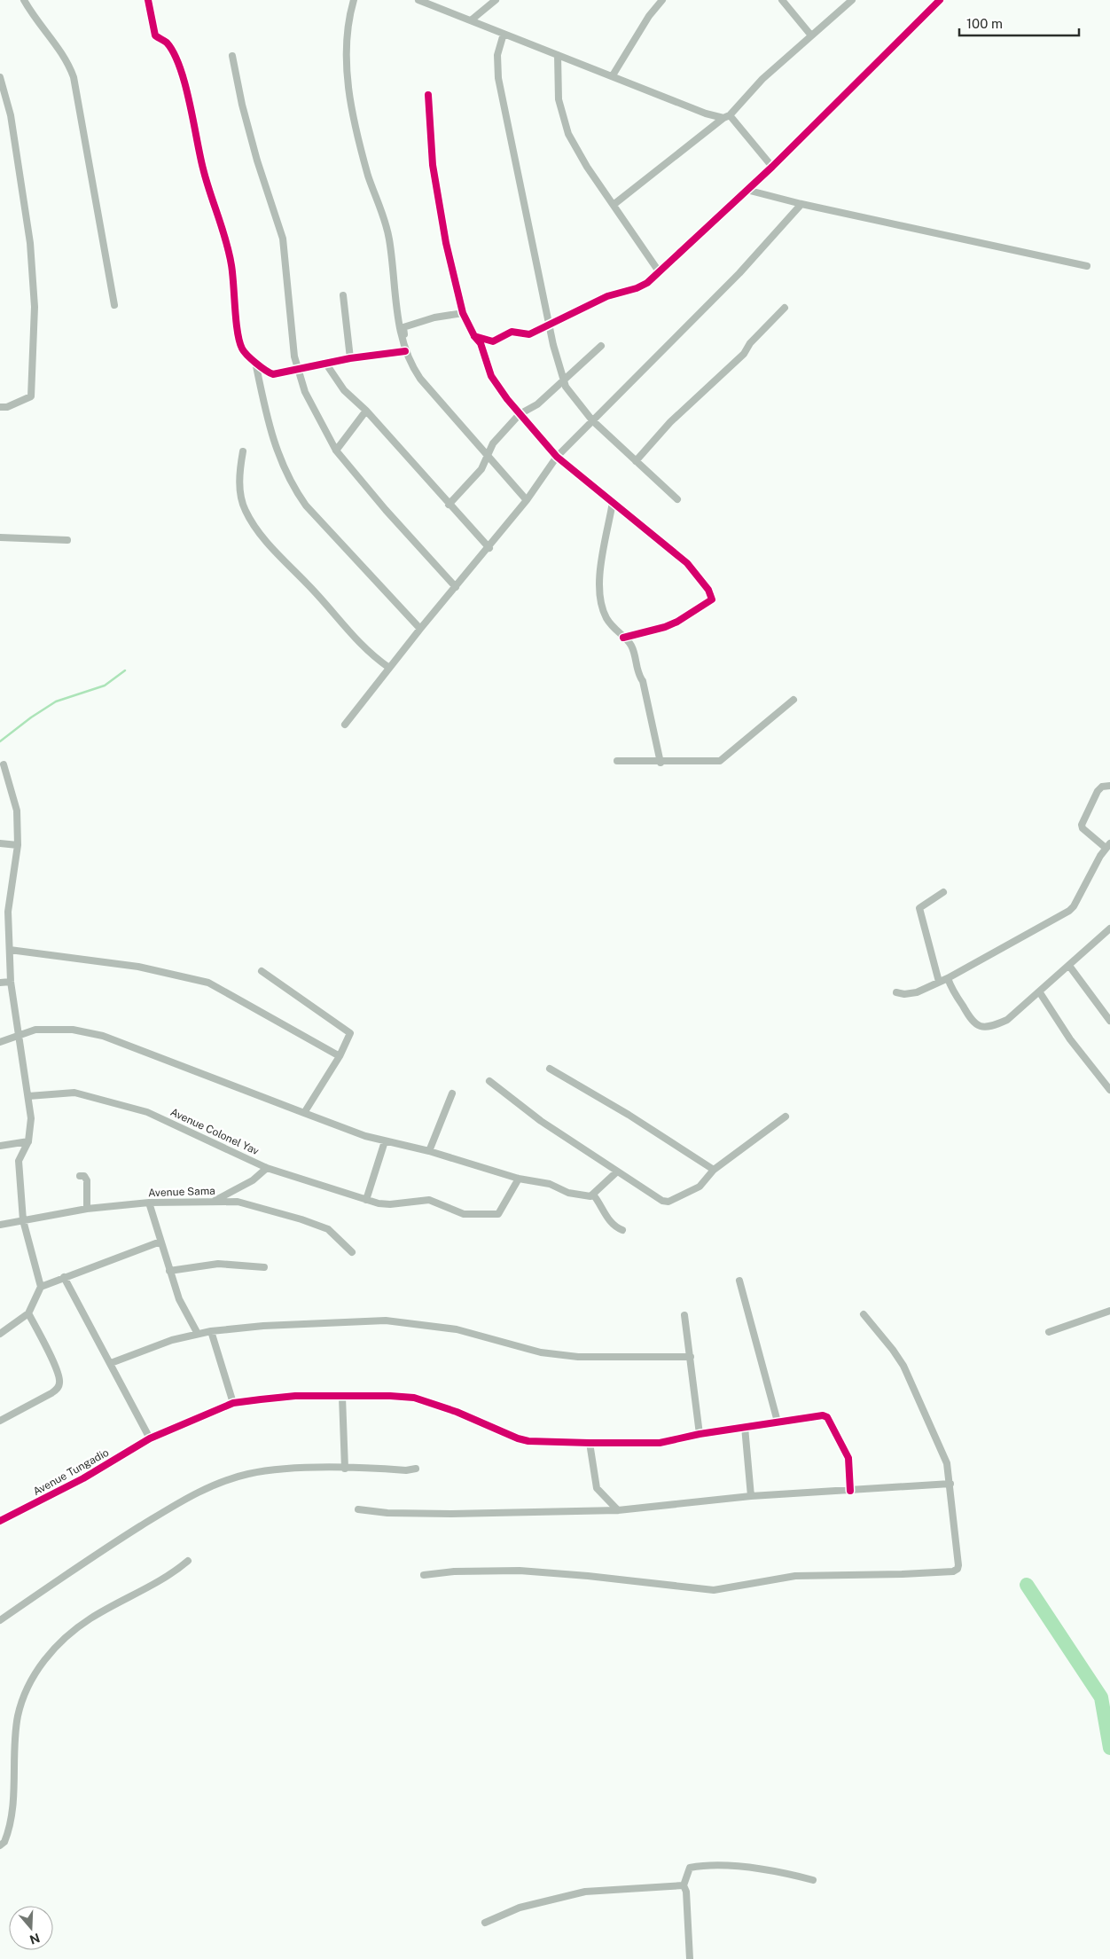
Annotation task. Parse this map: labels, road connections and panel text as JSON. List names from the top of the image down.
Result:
{
  "streets": {
    "street": ["Avenue Colonel Yav", "Avenue Sama", "Avenue Tungadio"]
  },
  "scale_bar": "100 m",
  "north": "bottom"
}
